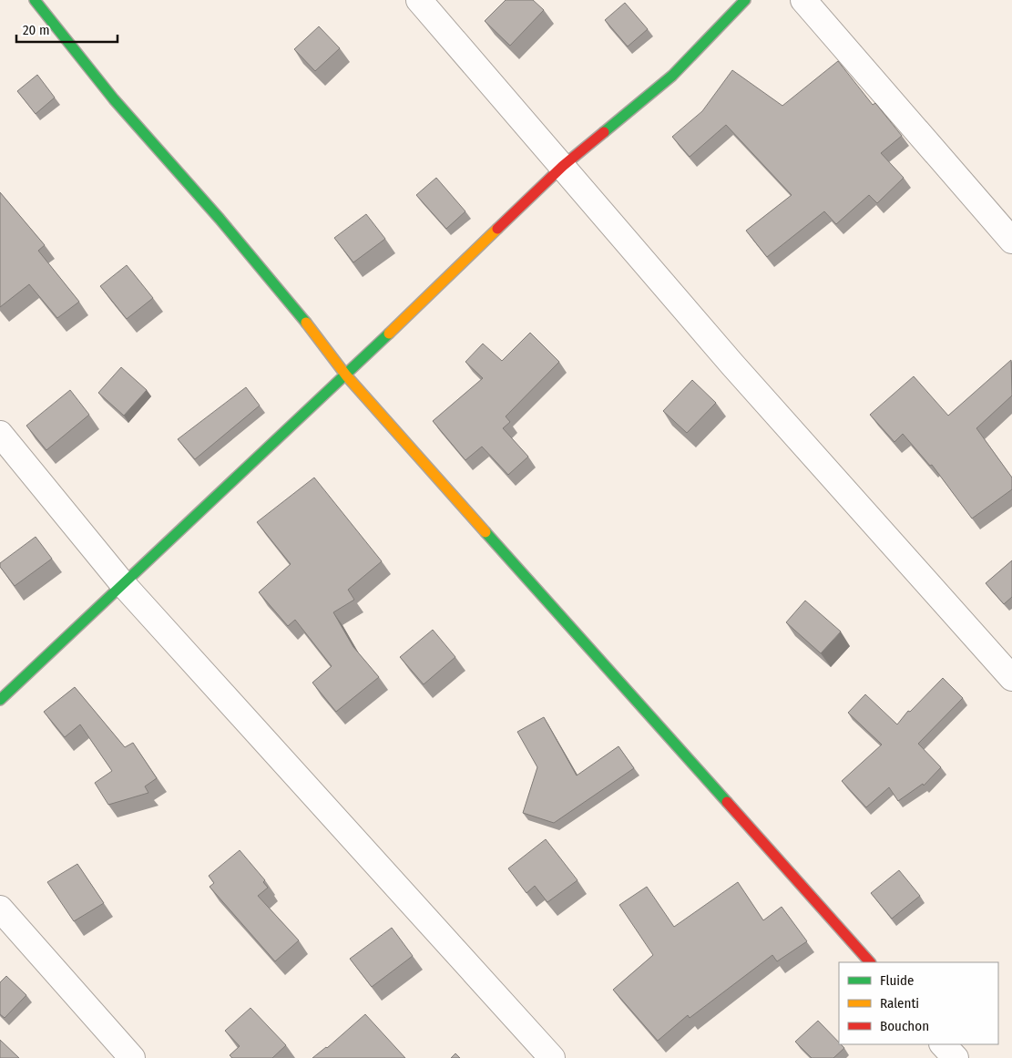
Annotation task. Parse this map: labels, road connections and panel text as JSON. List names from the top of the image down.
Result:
{
  "legend": ["Fluide", "Ralenti", "Bouchon"],
  "scale_bar": "20 m"
}
